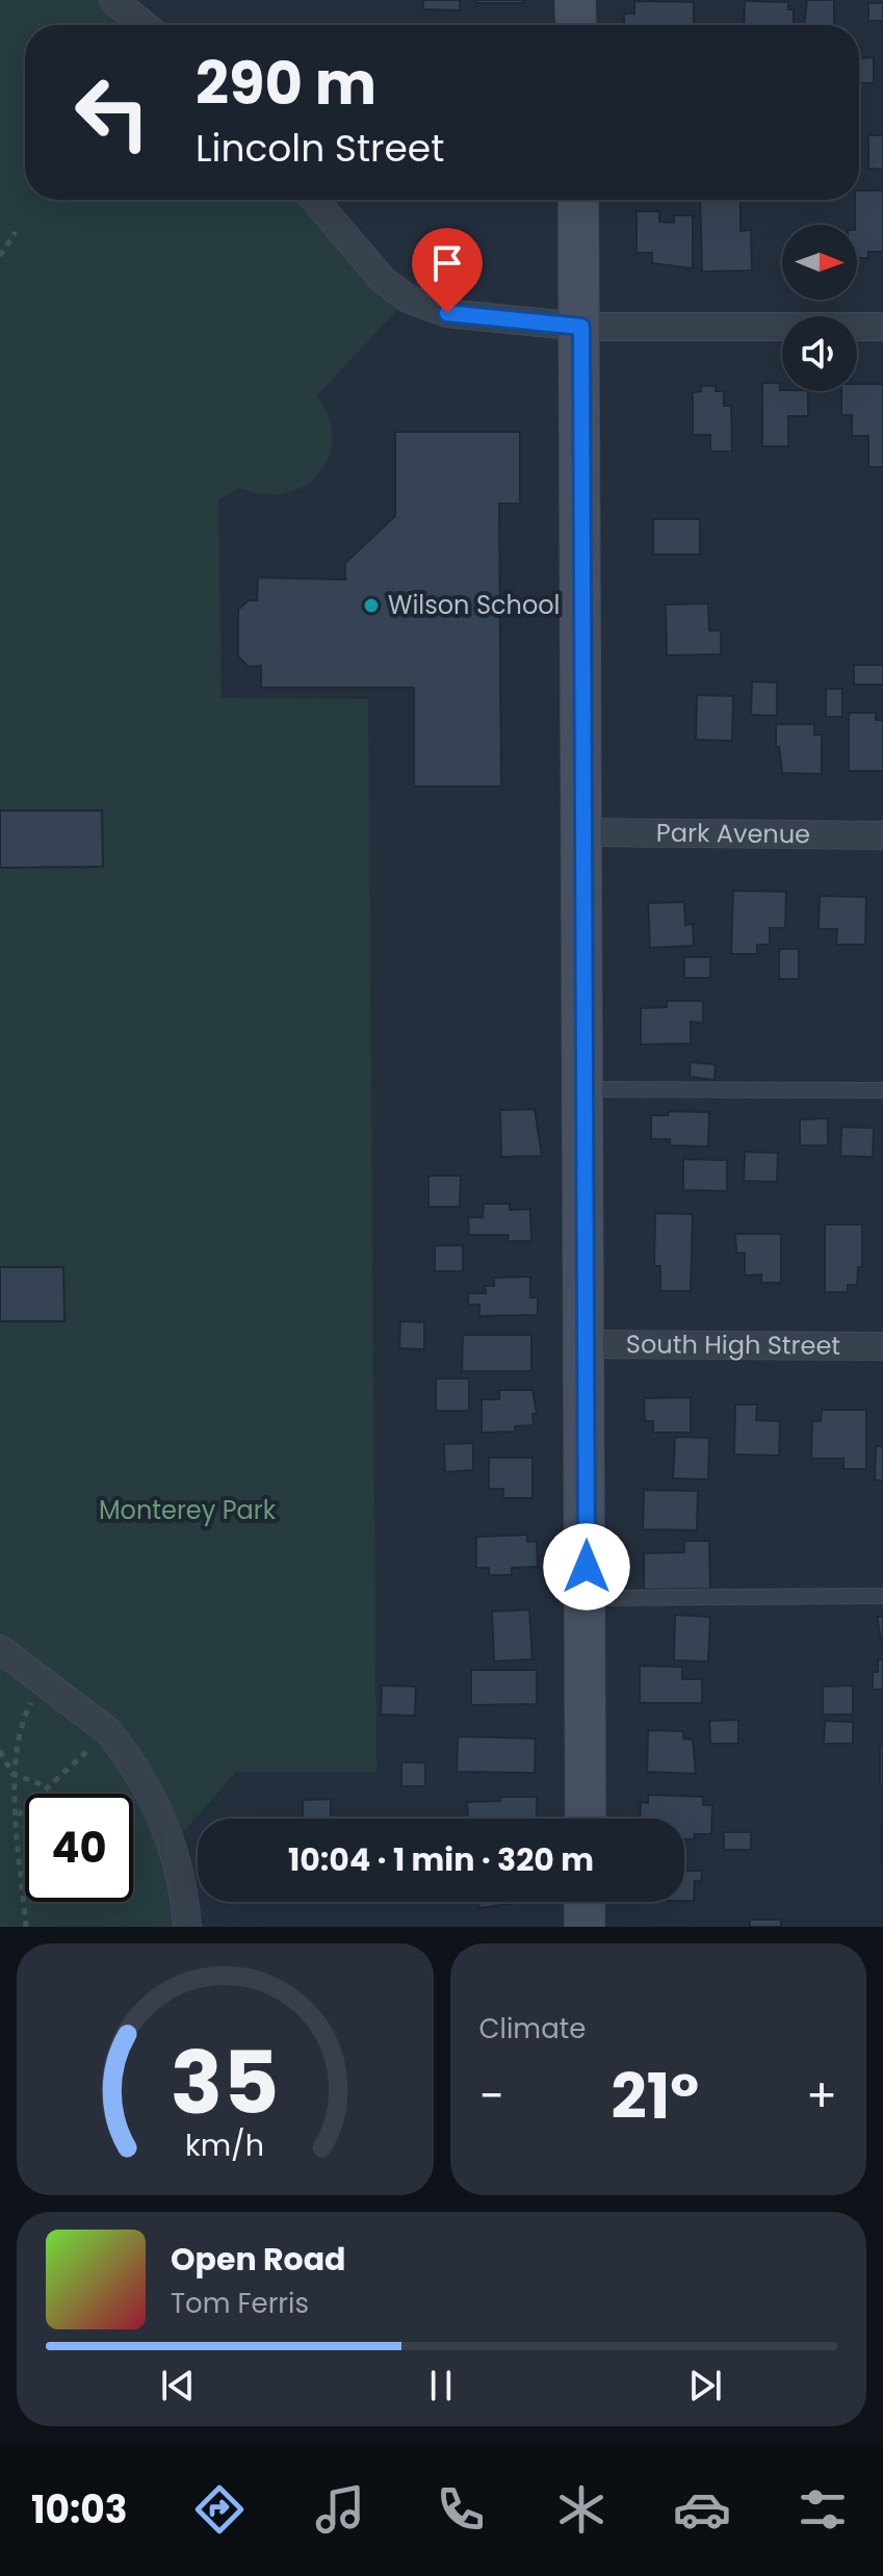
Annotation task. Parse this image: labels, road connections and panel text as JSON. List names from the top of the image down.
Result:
{
  "streets": {
    "street": ["Park Avenue", "South High Street"]
  },
  "parks": ["Monterey Park"],
  "places": ["Wilson School"],
  "north": "right",
  "page": {
    "turn": ["290 m", "Lincoln Street"],
    "limit": "40",
    "trip": "10:04 · 1 min · 320 m",
    "tile": "Climate",
    "heat": ["−", "21°", "+"],
    "song": ["Open Road", "Tom Ferris"],
    "tabs": "10:03",
    "gauge": ["35", "km/h"]
  }
}
